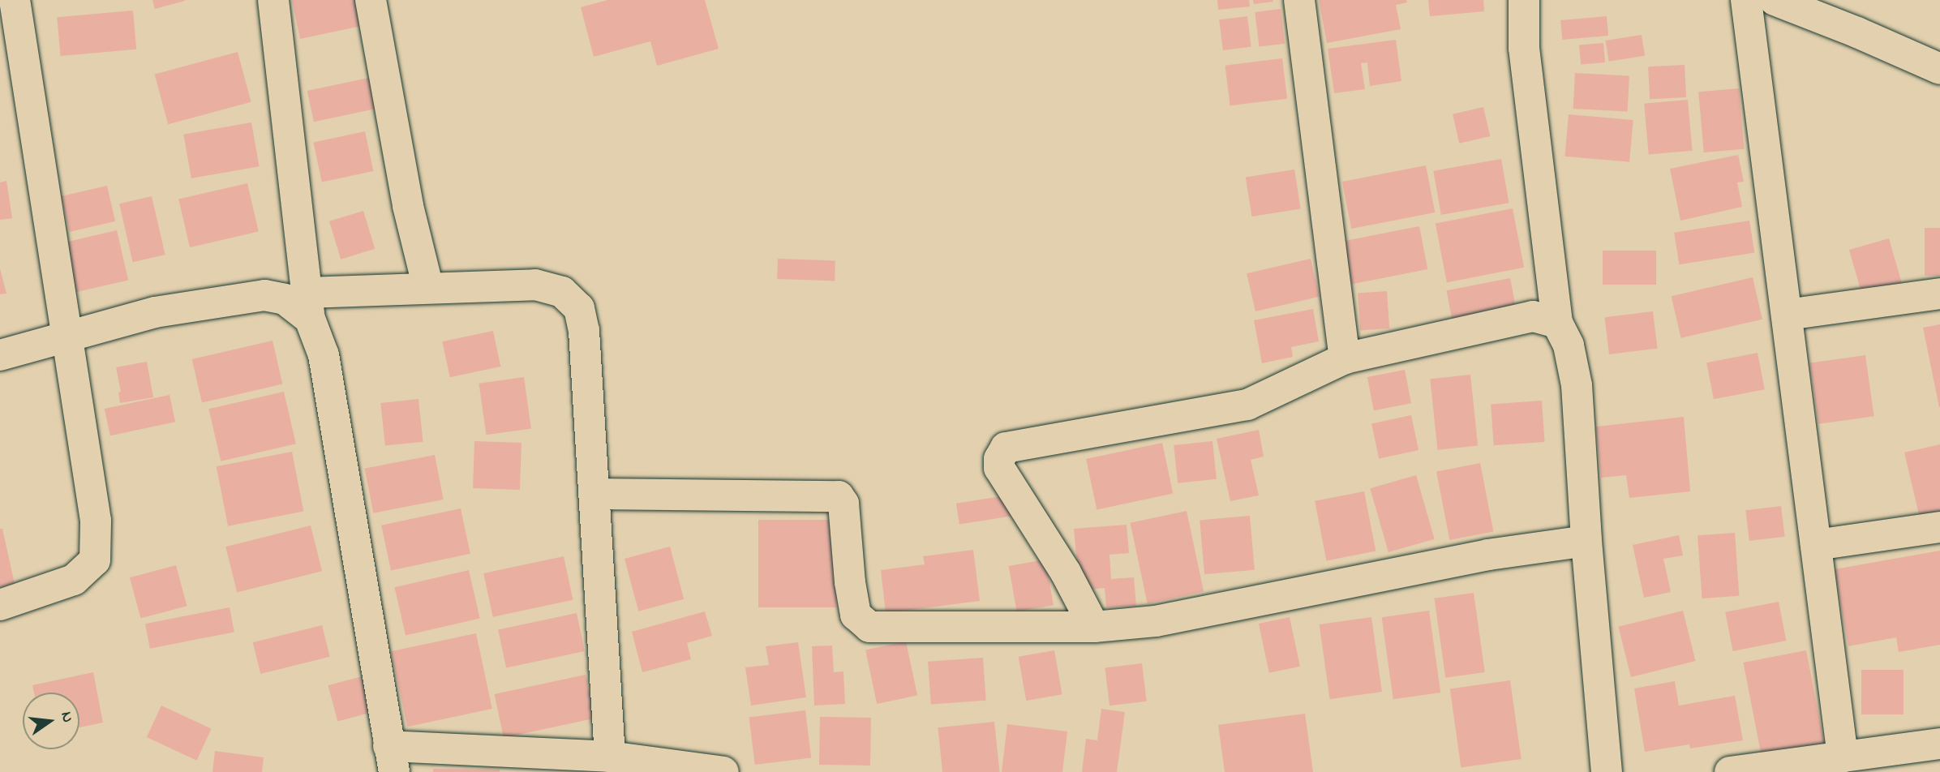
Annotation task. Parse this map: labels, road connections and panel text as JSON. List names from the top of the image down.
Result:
{
  "north": "right"
}
